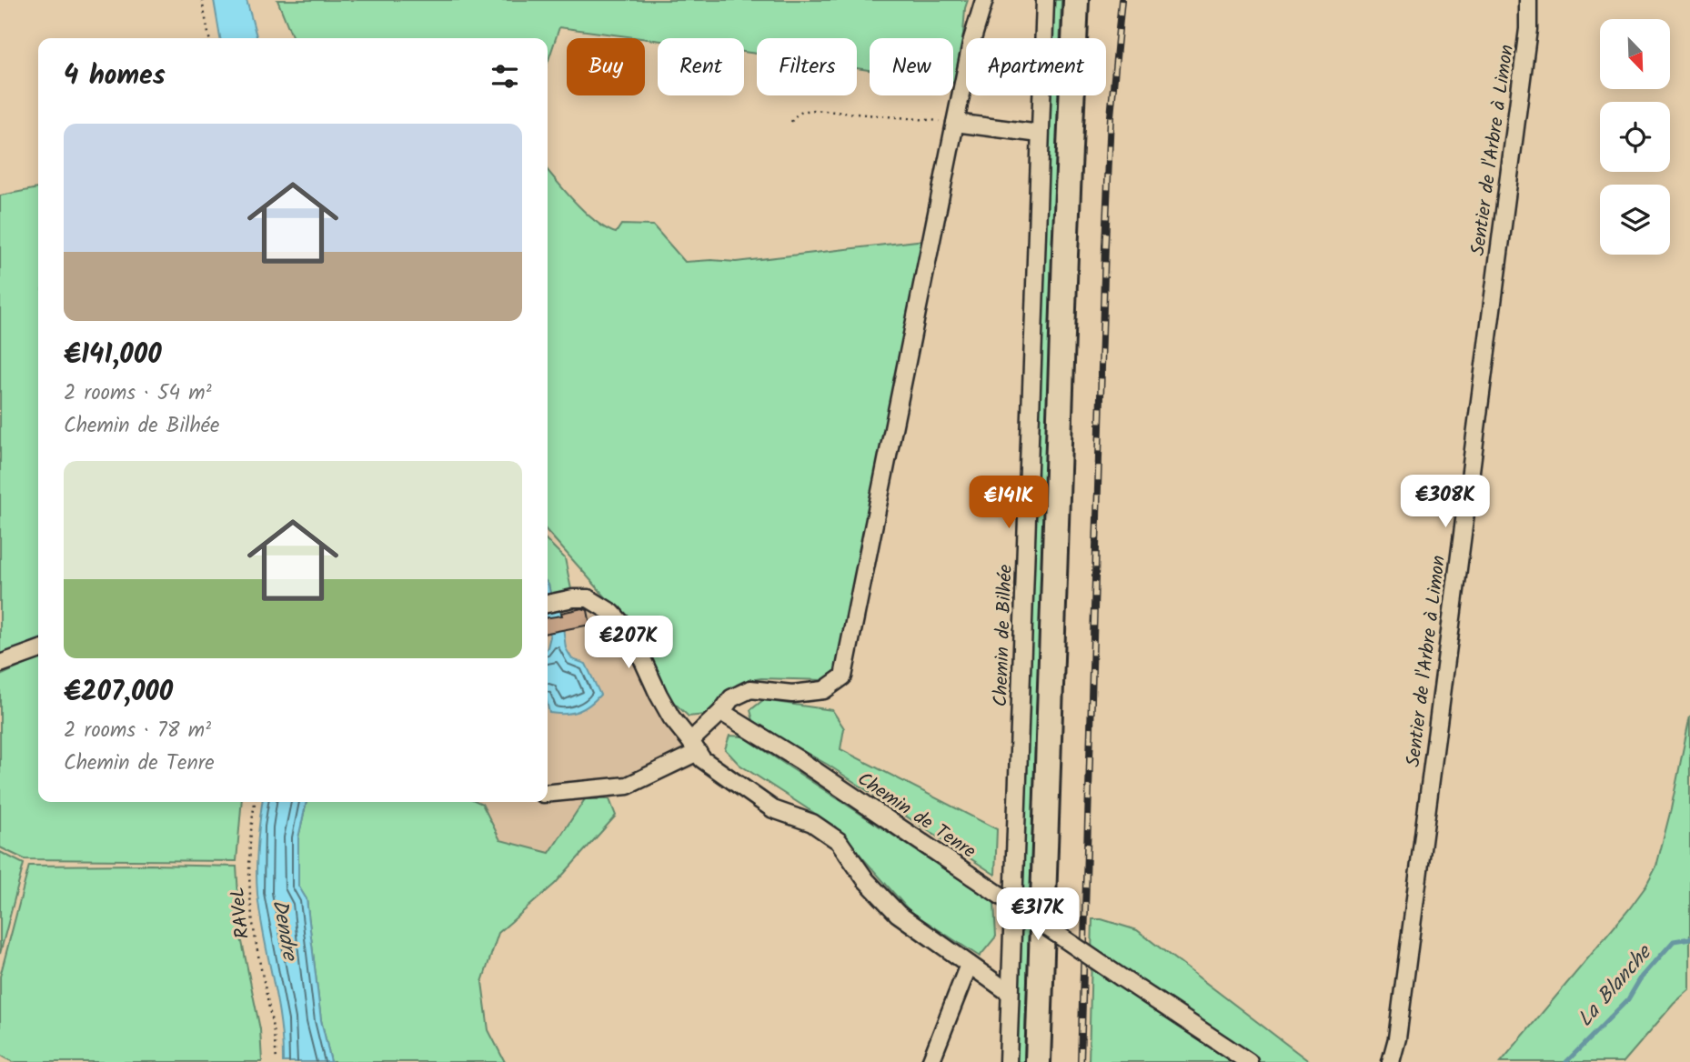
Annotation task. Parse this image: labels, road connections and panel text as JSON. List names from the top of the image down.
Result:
{
  "streets": {
    "street": ["Sentier de l'Arbre à Limon", "Chemin de Bilhée", "Chemin de Tenre"],
    "path": ["RAVeL"]
  },
  "water": ["Dendre", "La Blanche"],
  "north": "bottom right",
  "page": {
    "chip": [
      "Buy",
      "Rent",
      "Filters",
      "New",
      "Apartment"
    ],
    "heading": "4 homes",
    "list": [
      {
        "name": "€141,000",
        "note": "2 rooms · 54 m² · Chemin de Bilhée"
      },
      {
        "name": "€207,000",
        "note": "2 rooms · 78 m² · Chemin de Tenre"
      }
    ],
    "price": [
      "€308K",
      "€141K",
      "€207K",
      "€317K"
    ]
  }
}
